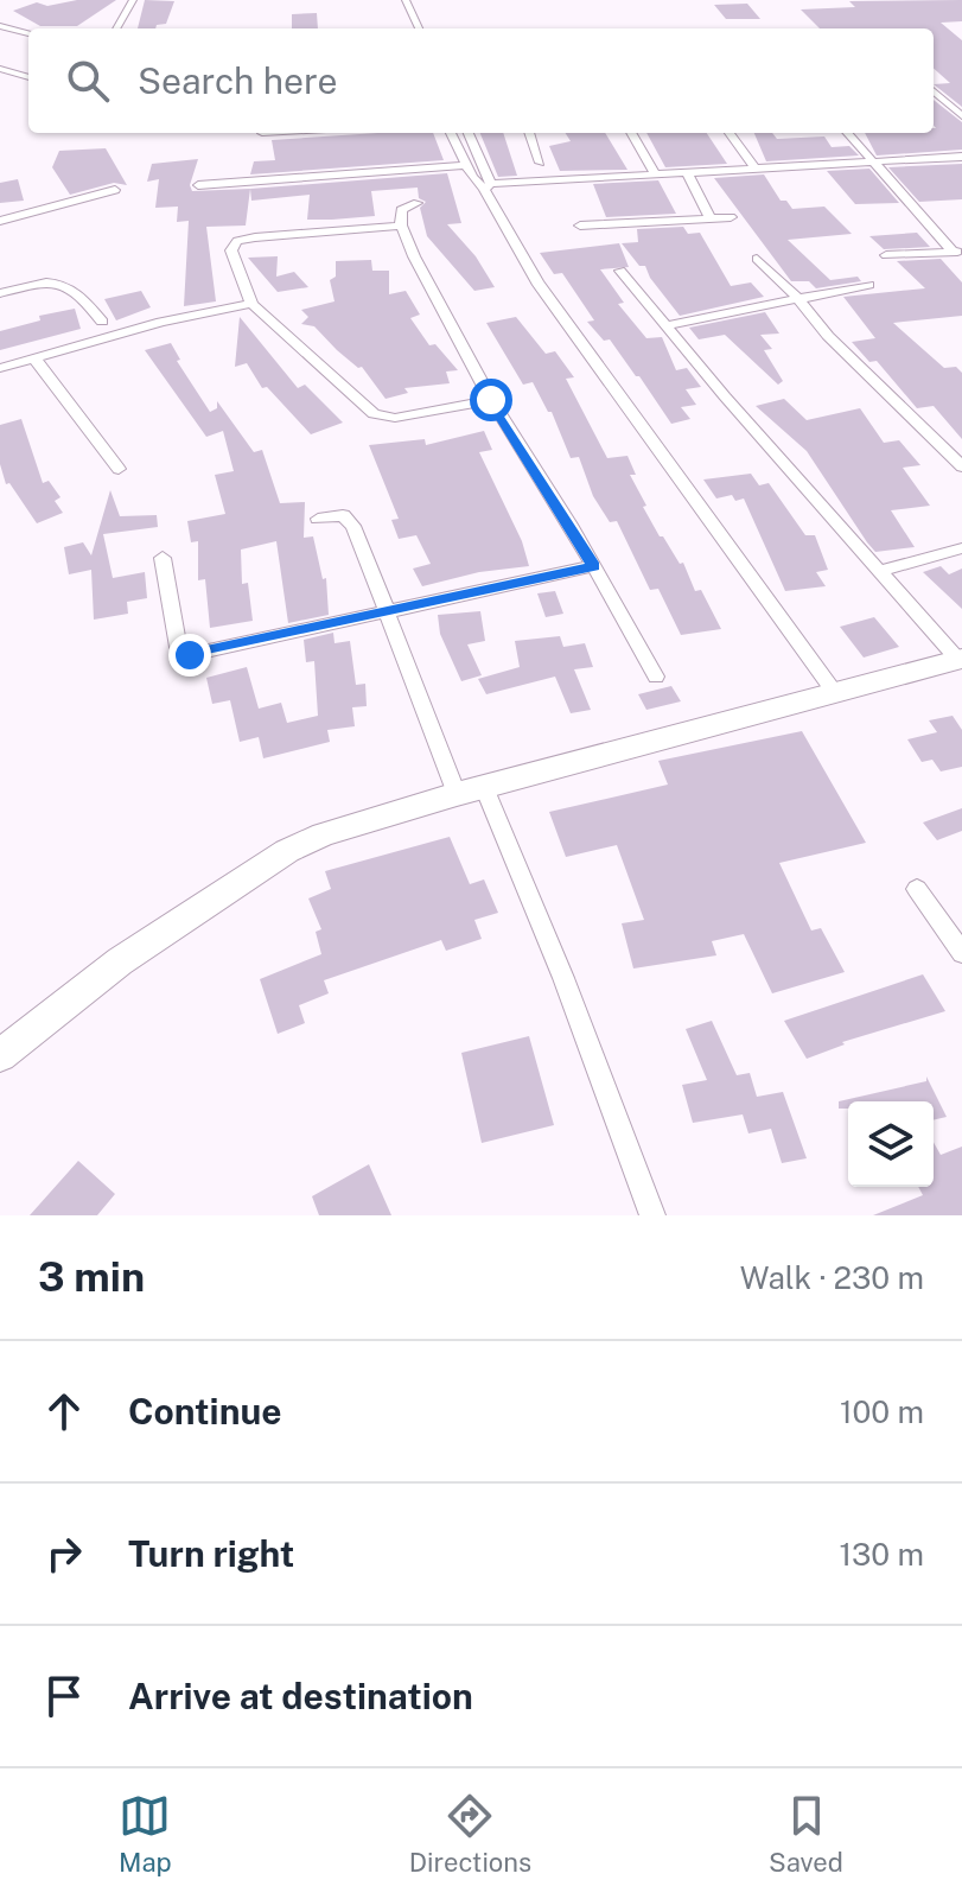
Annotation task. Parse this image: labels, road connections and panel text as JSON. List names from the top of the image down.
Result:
{
  "page": {
    "search": "Search here",
    "heading": ["3 min", "Walk · 230 m"],
    "list": [
      ["Continue", "100 m"],
      ["Turn right", "130 m"],
      "Arrive at destination"
    ],
    "nav": ["Map", "Directions", "Saved"]
  }
}
